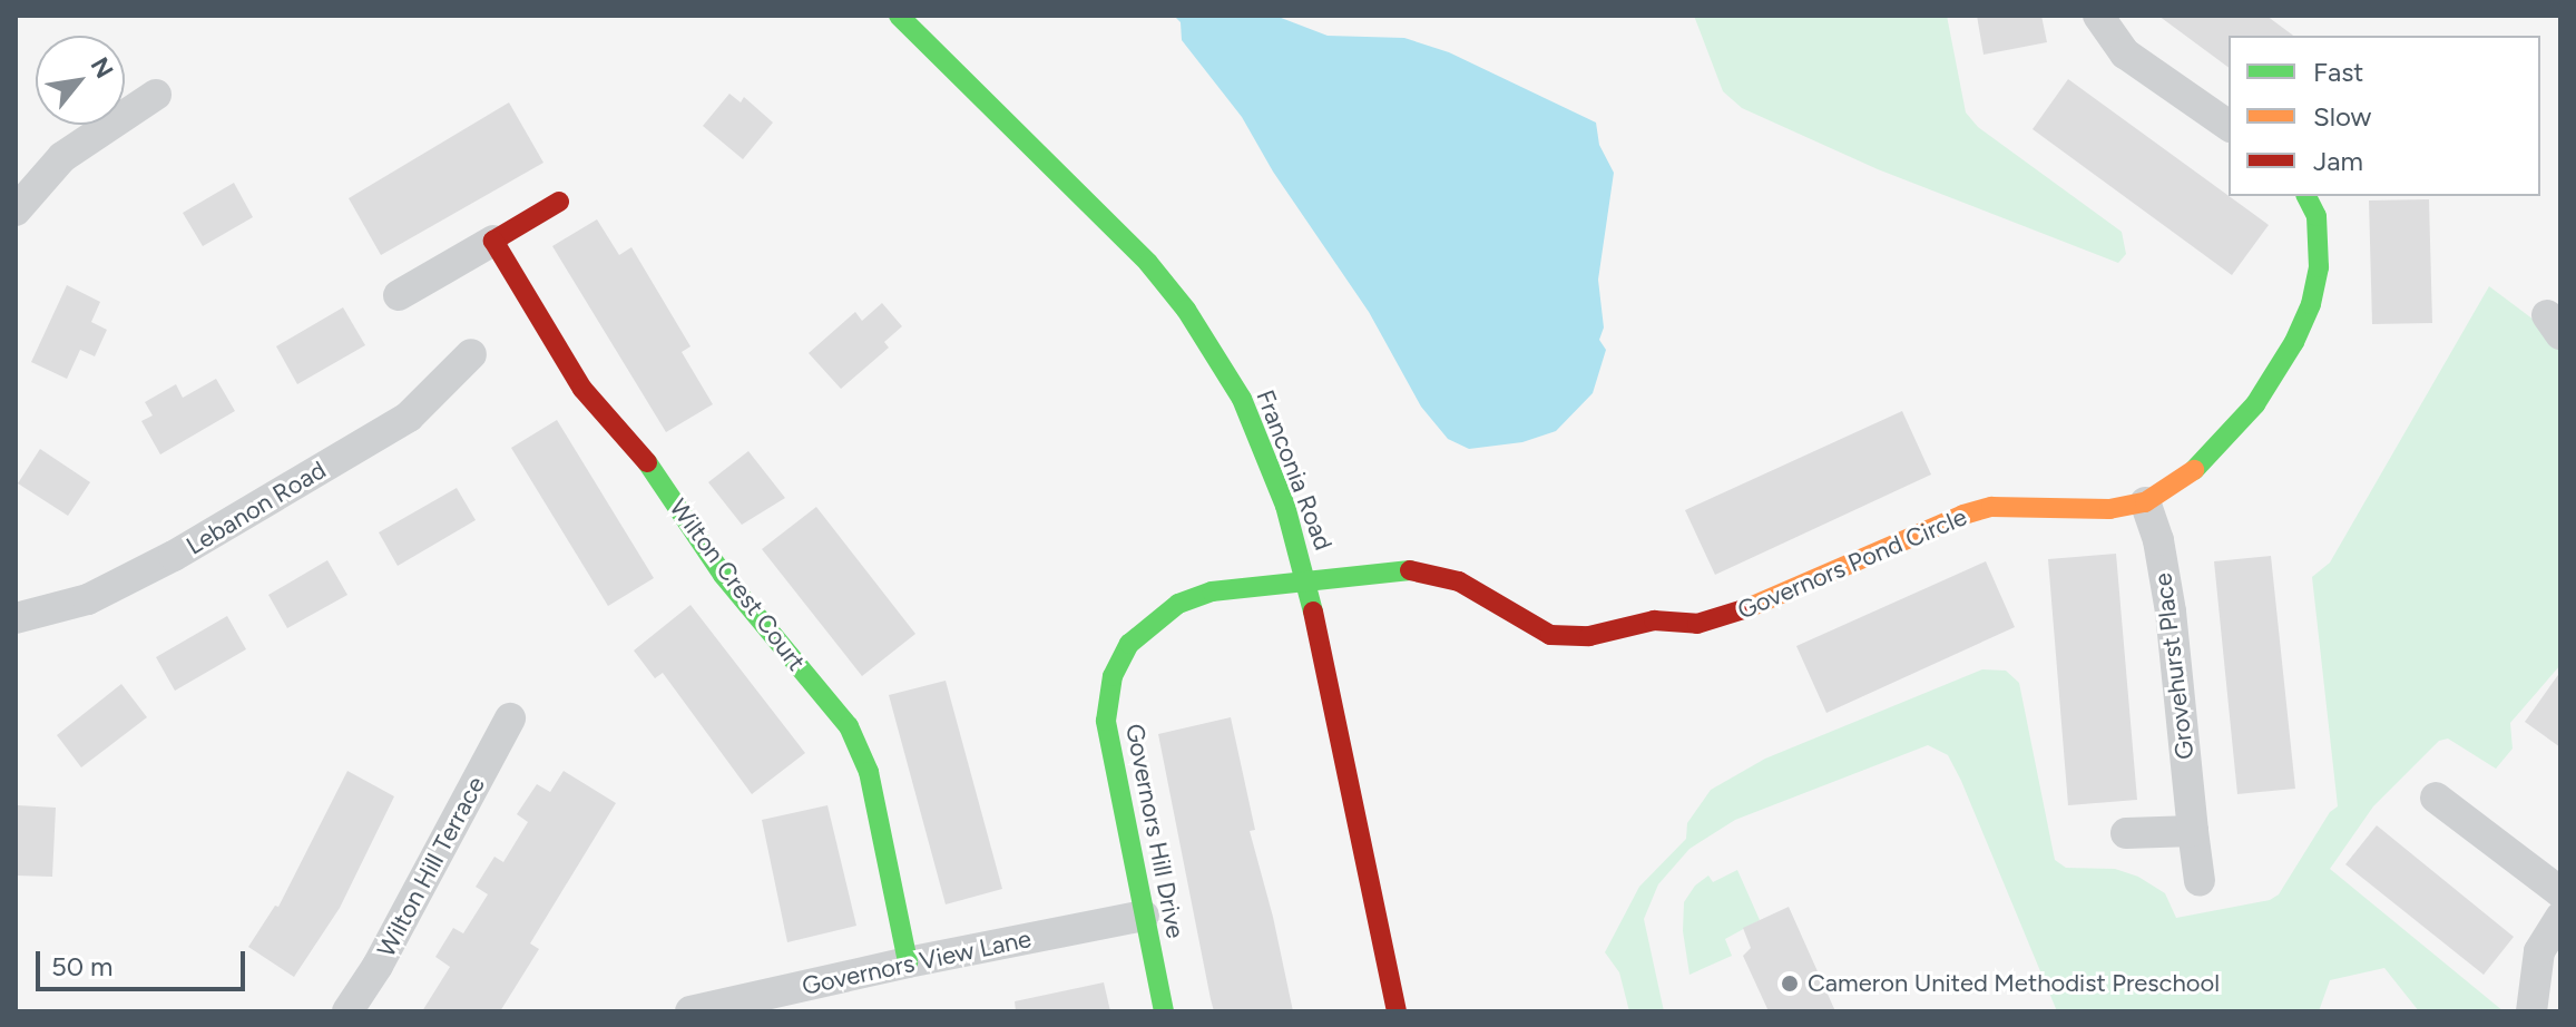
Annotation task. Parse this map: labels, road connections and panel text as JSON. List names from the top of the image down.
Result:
{
  "streets": {
    "street": [
      "Franconia Road",
      "Lebanon Road",
      "Governors Pond Circle",
      "Wilton Crest Court",
      "Grovehurst Place",
      "Governors Hill Drive",
      "Wilton Hill Terrace",
      "Governors View Lane"
    ]
  },
  "crossings": [
    ["Franconia Road", "Governors Pond Circle"],
    ["Franconia Road", "Governors Hill Drive"],
    ["Governors Pond Circle", "Grovehurst Place"],
    ["Governors Pond Circle", "Governors Hill Drive"],
    ["Wilton Crest Court", "Governors View Lane"],
    ["Governors Hill Drive", "Governors View Lane"]
  ],
  "places": ["Cameron United Methodist Preschool"],
  "legend": ["Fast", "Slow", "Jam"],
  "scale_bar": "50 m",
  "north": "top right"
}
